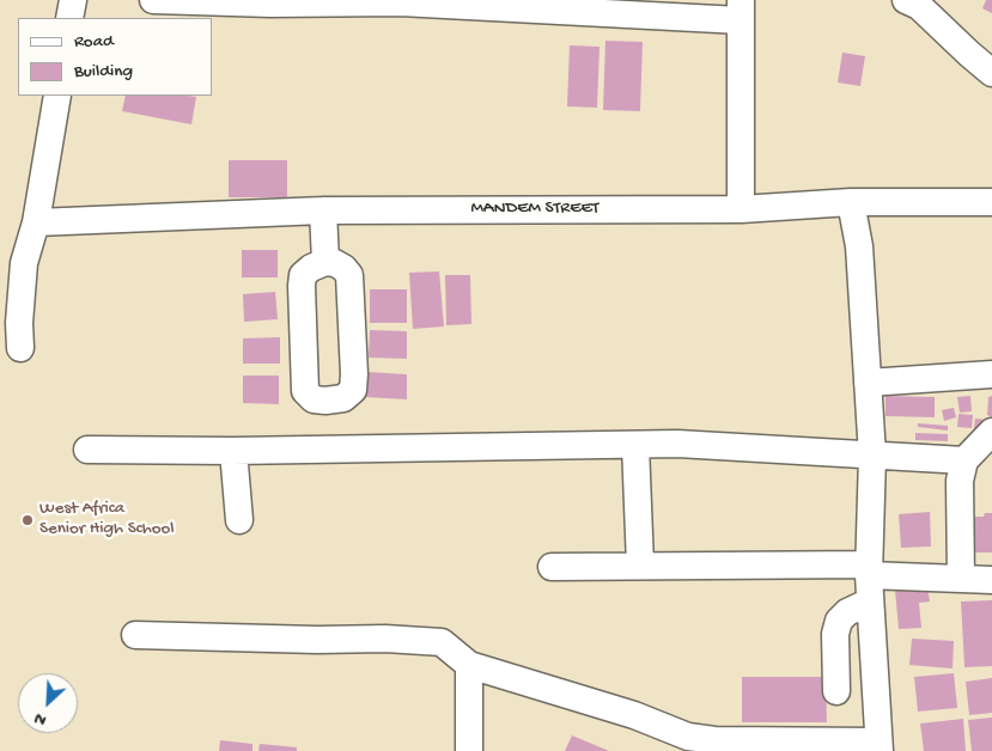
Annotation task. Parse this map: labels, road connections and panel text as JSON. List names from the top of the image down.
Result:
{
  "streets": {
    "street": ["MANDEM STREET"]
  },
  "places": ["West Africa Senior High School"],
  "legend": ["Road", "Building"],
  "north": "bottom left"
}
